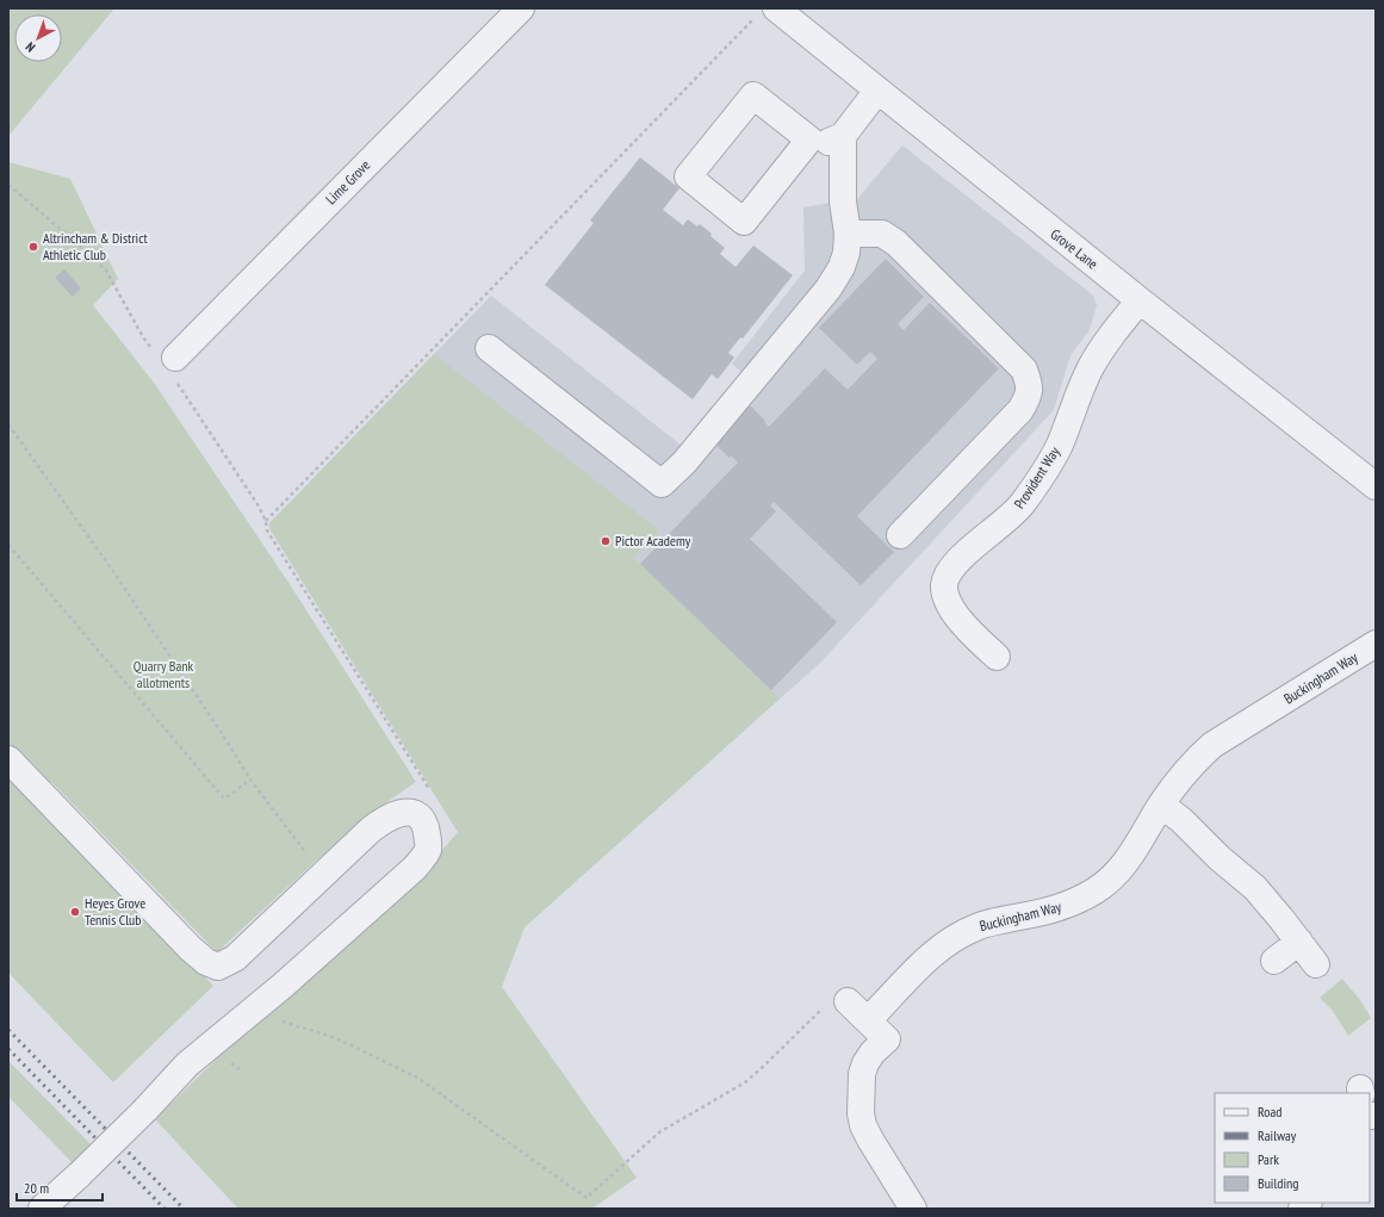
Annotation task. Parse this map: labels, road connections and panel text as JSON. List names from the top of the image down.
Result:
{
  "streets": {
    "street": [
      "Lime Grove",
      "Grove Lane",
      "Provident Way",
      "Buckingham Way"
    ]
  },
  "crossings": [
    ["Grove Lane", "Provident Way"]
  ],
  "parks": ["Quarry Bank allotments"],
  "places": ["Altrincham & District Athletic Club", "Pictor Academy", "Heyes Grove Tennis Club"],
  "legend": [
    "Road",
    "Railway",
    "Park",
    "Building"
  ],
  "scale_bar": "20 m",
  "north": "bottom left"
}
